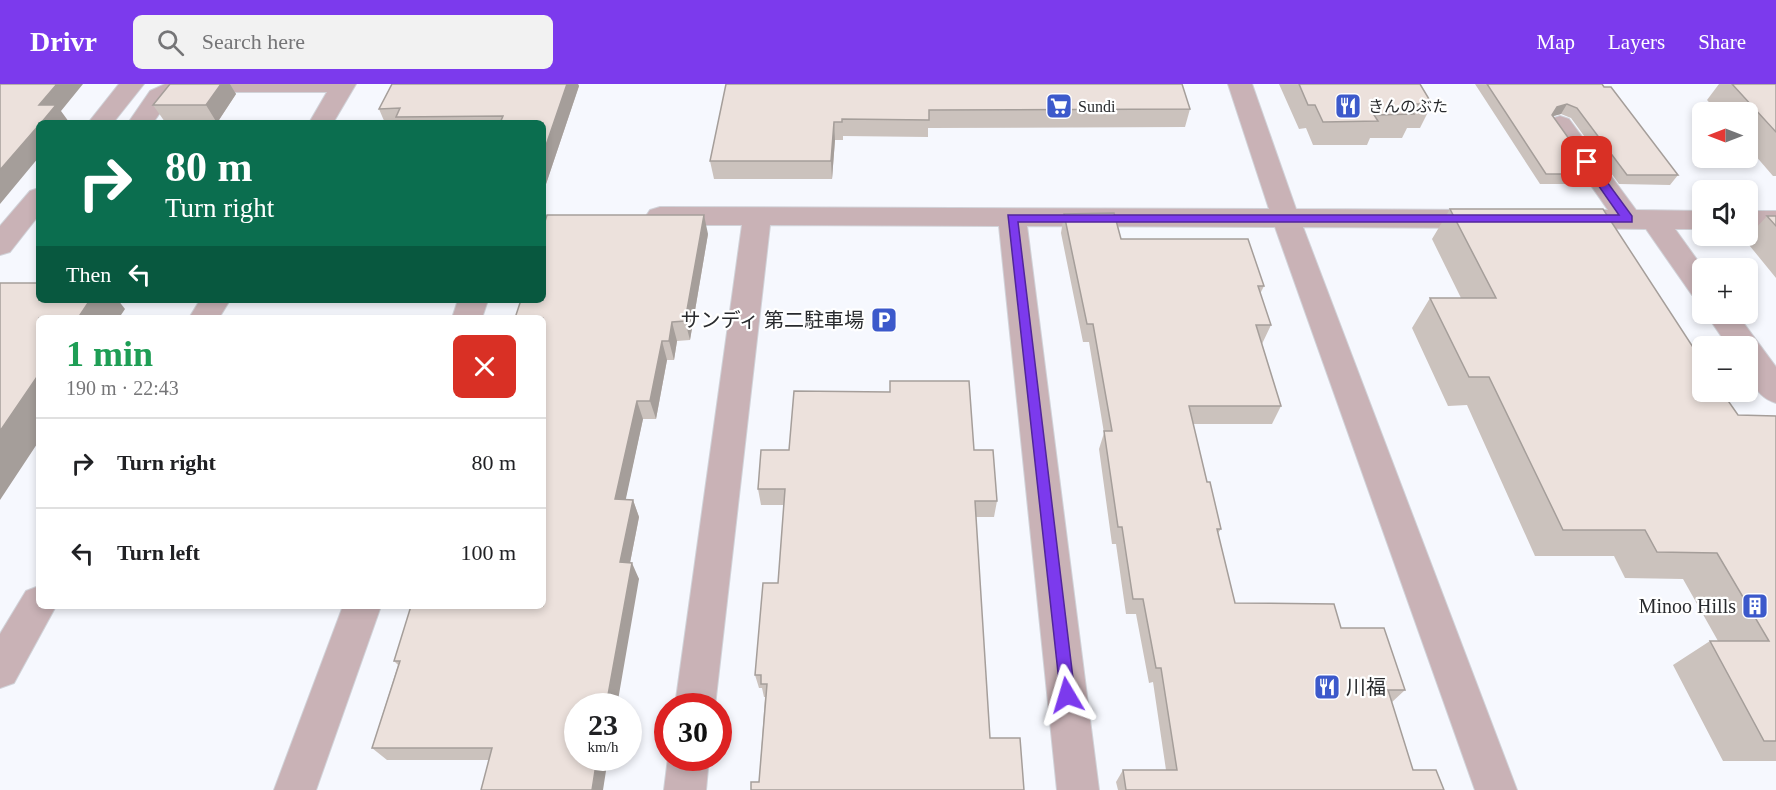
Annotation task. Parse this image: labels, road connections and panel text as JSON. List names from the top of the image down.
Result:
{
  "places": {
    "supermarket": ["Sundi"],
    "restaurant": ["きんのぶた", "川福"],
    "parking": ["サンディ 第二駐車場"],
    "building": ["Minoo Hills"]
  },
  "north": "left",
  "page": {
    "header": "Drivr",
    "search": "Search here",
    "nav": ["Map", "Layers", "Share"],
    "map_buttons": ["+", "−"],
    "turn": ["80 m", "Turn right"],
    "then": "Then",
    "heading": ["1 min", "190 m · 22:43"],
    "list": [
      {
        "name": "Turn right",
        "value": "80 m"
      },
      {
        "name": "Turn left",
        "value": "100 m"
      }
    ],
    "speed": "23 km/h",
    "limit": "30"
  }
}
